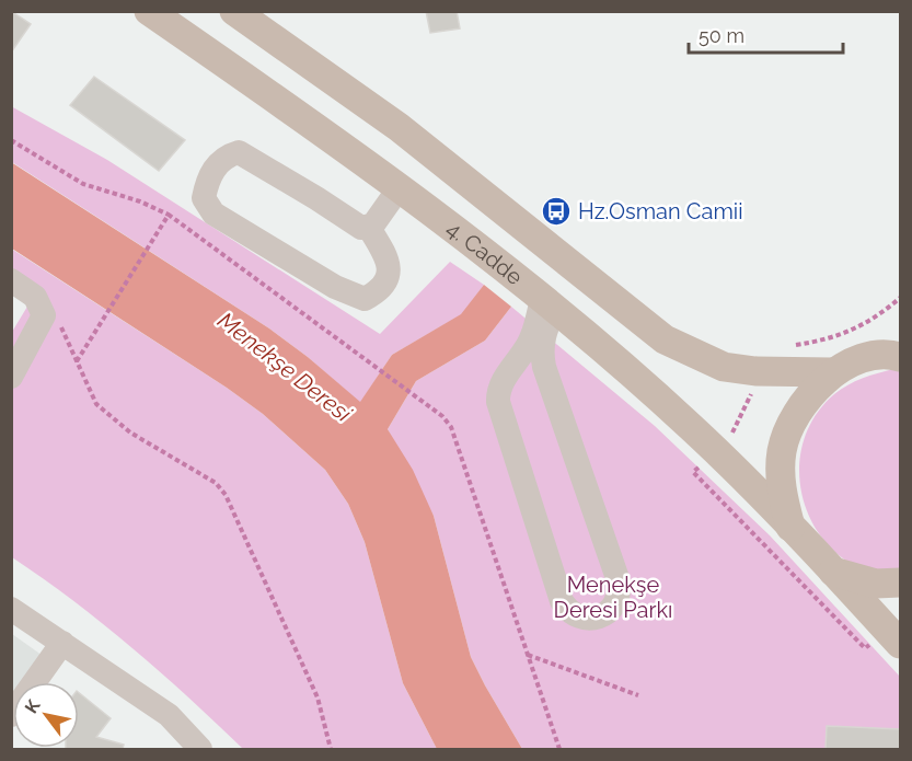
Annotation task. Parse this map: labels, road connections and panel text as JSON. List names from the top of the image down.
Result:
{
  "streets": {
    "main road": ["4. Cadde"]
  },
  "water": ["Menekşe Deresi"],
  "parks": ["Menekşe Deresi Parkı"],
  "places": {
    "bus stop": ["Hz.Osman Camii"]
  },
  "scale_bar": "50 m",
  "north": "top left"
}
